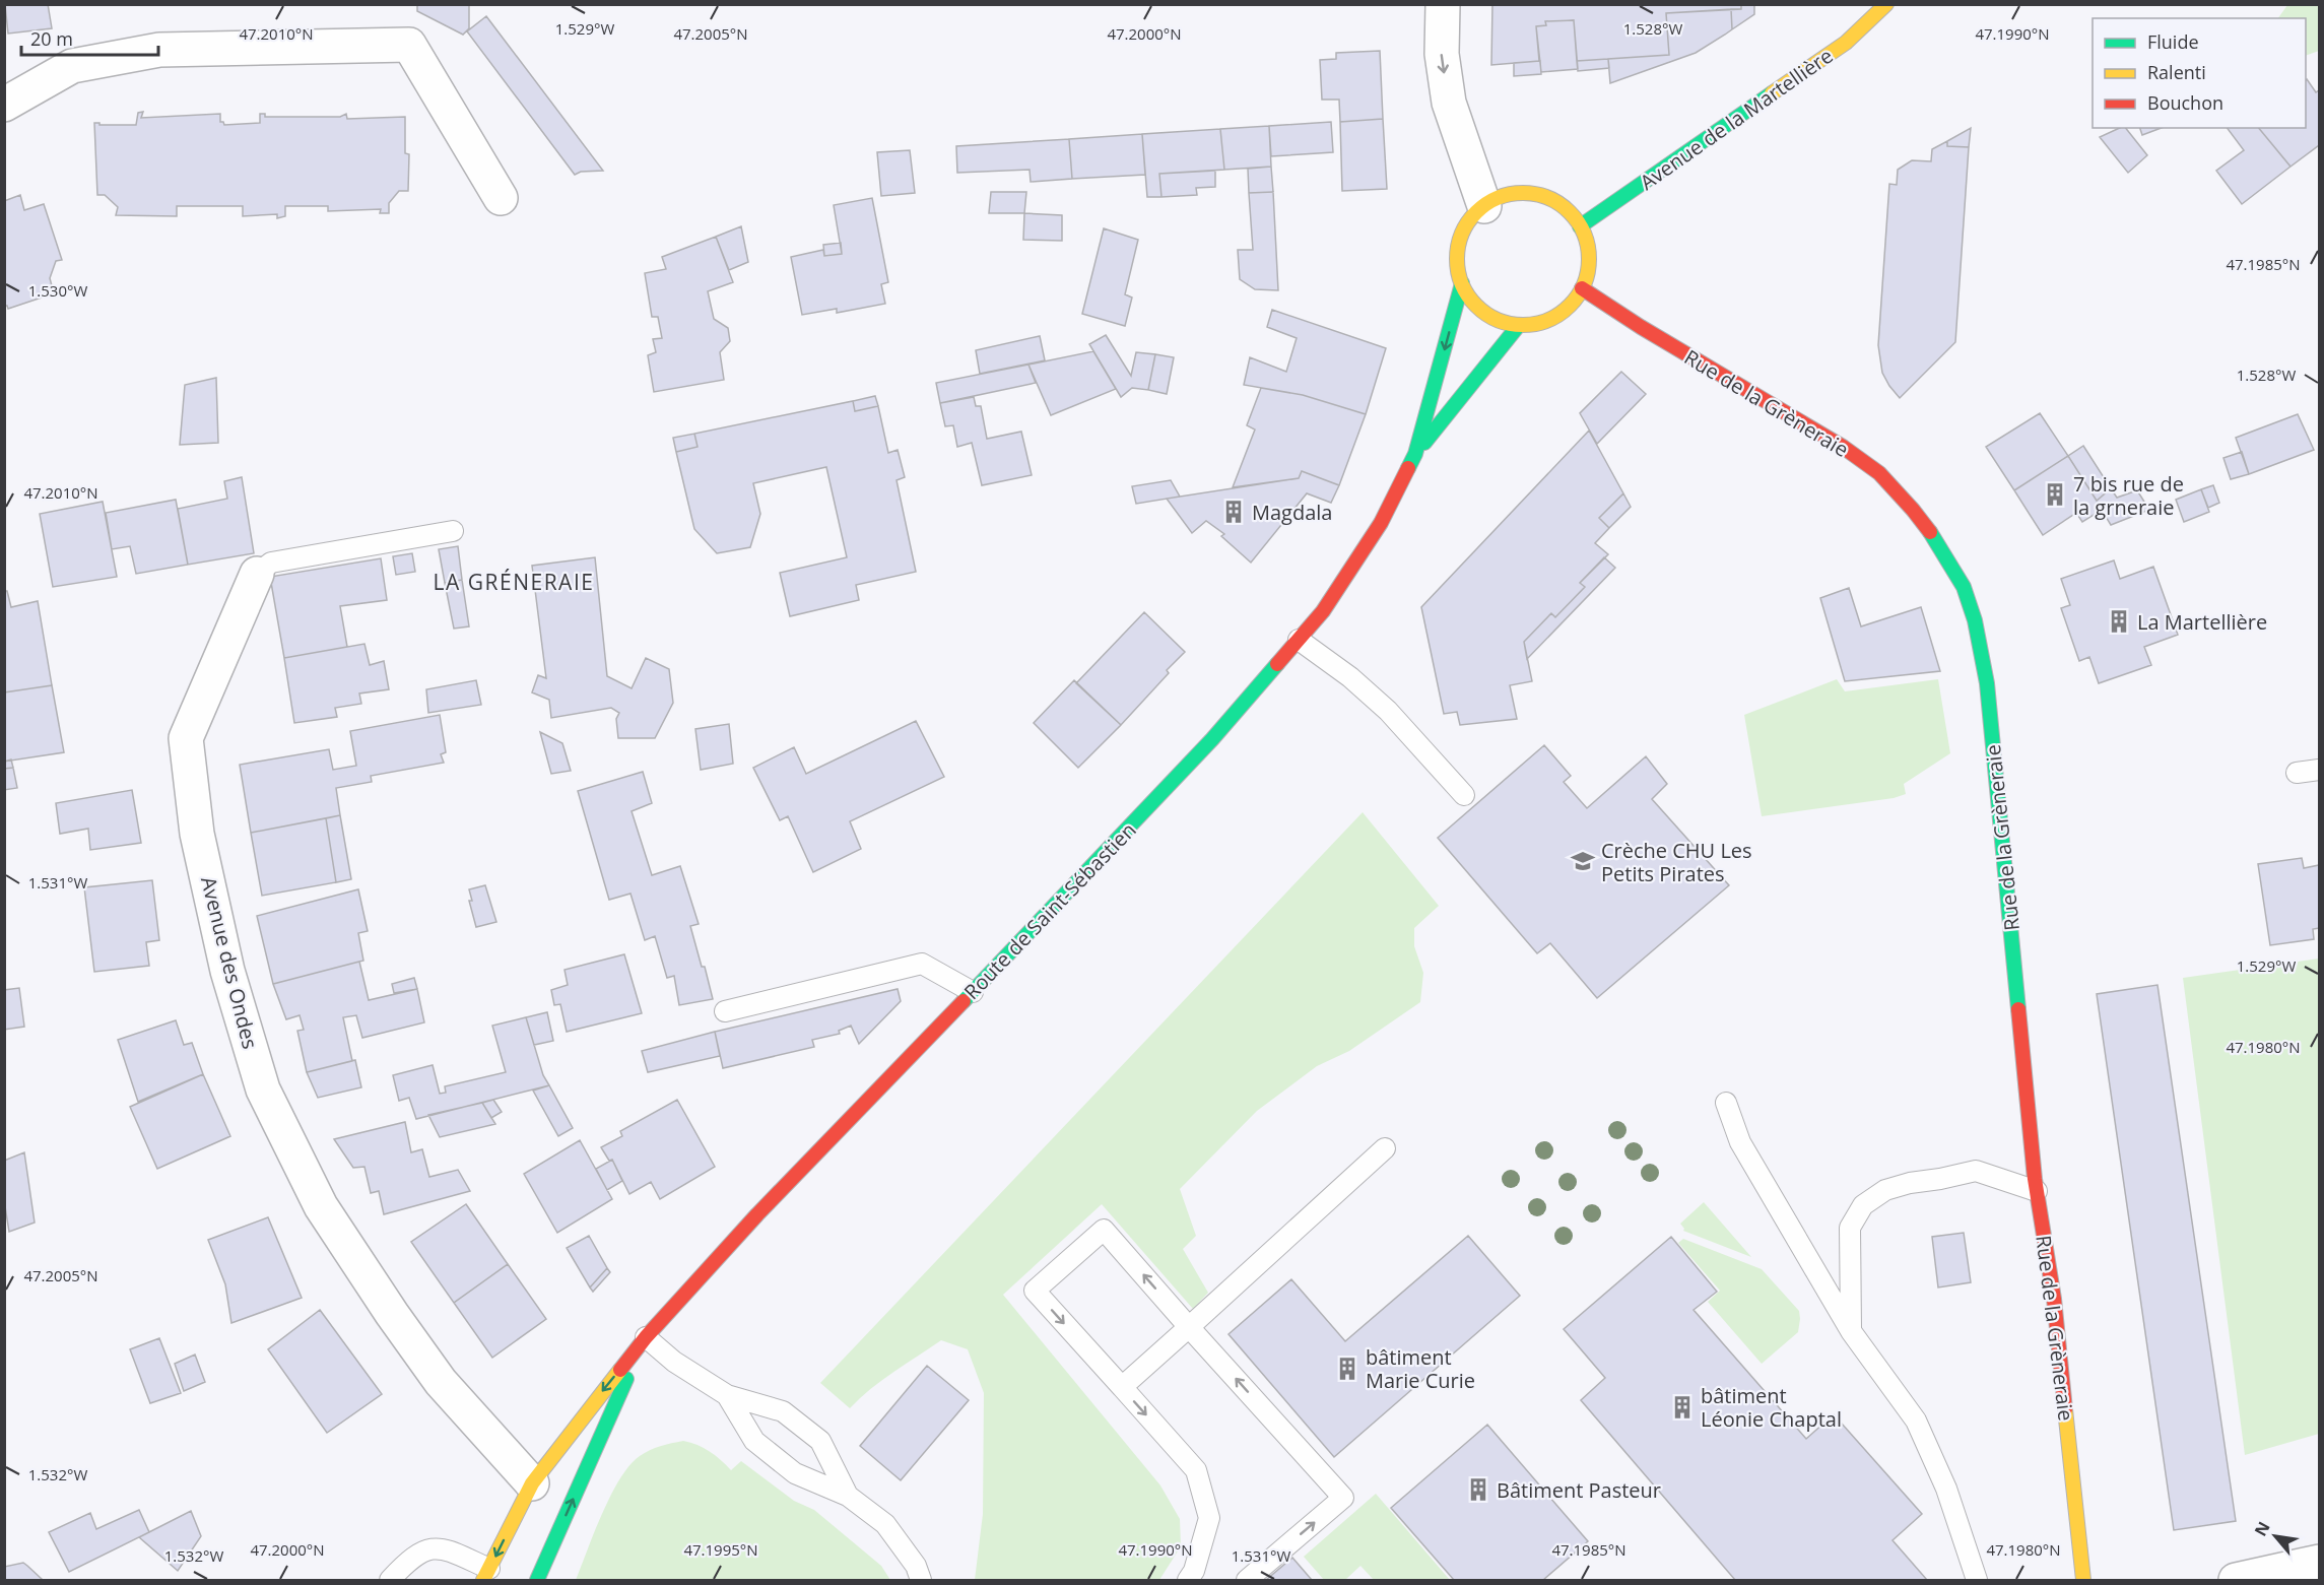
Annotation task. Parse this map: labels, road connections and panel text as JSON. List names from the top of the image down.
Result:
{
  "streets": {
    "street": [
      "Avenue de la Martellière",
      "Rue de la Grèneraie",
      "Route de Saint-Sébastien",
      "Avenue des Ondes"
    ]
  },
  "crossings": [
    ["Avenue de la Martellière", "Rue de la Grèneraie"],
    ["Avenue de la Martellière", "Route de Saint-Sébastien"],
    ["Rue de la Grèneraie", "Route de Saint-Sébastien"],
    ["Route de Saint-Sébastien", "Avenue des Ondes"]
  ],
  "districts": ["LA GRÉNERAIE"],
  "places": {
    "building": [
      "7 bis rue de la grneraie",
      "Magdala",
      "La Martellière",
      "bâtiment Marie Curie",
      "bâtiment Léonie Chaptal",
      "Bâtiment Pasteur"
    ],
    "school or university": ["Crèche CHU Les Petits Pirates"]
  },
  "legend": ["Fluide", "Ralenti", "Bouchon"],
  "scale_bar": "20 m",
  "north": "top left",
  "coordinates": [
    "1.529°W",
    "1.528°W",
    "47.2010°N",
    "47.2005°N",
    "47.2000°N",
    "47.1990°N",
    "47.1985°N",
    "1.530°W",
    "1.531°W",
    "47.1980°N",
    "1.532°W",
    "47.1995°N"
  ]
}
